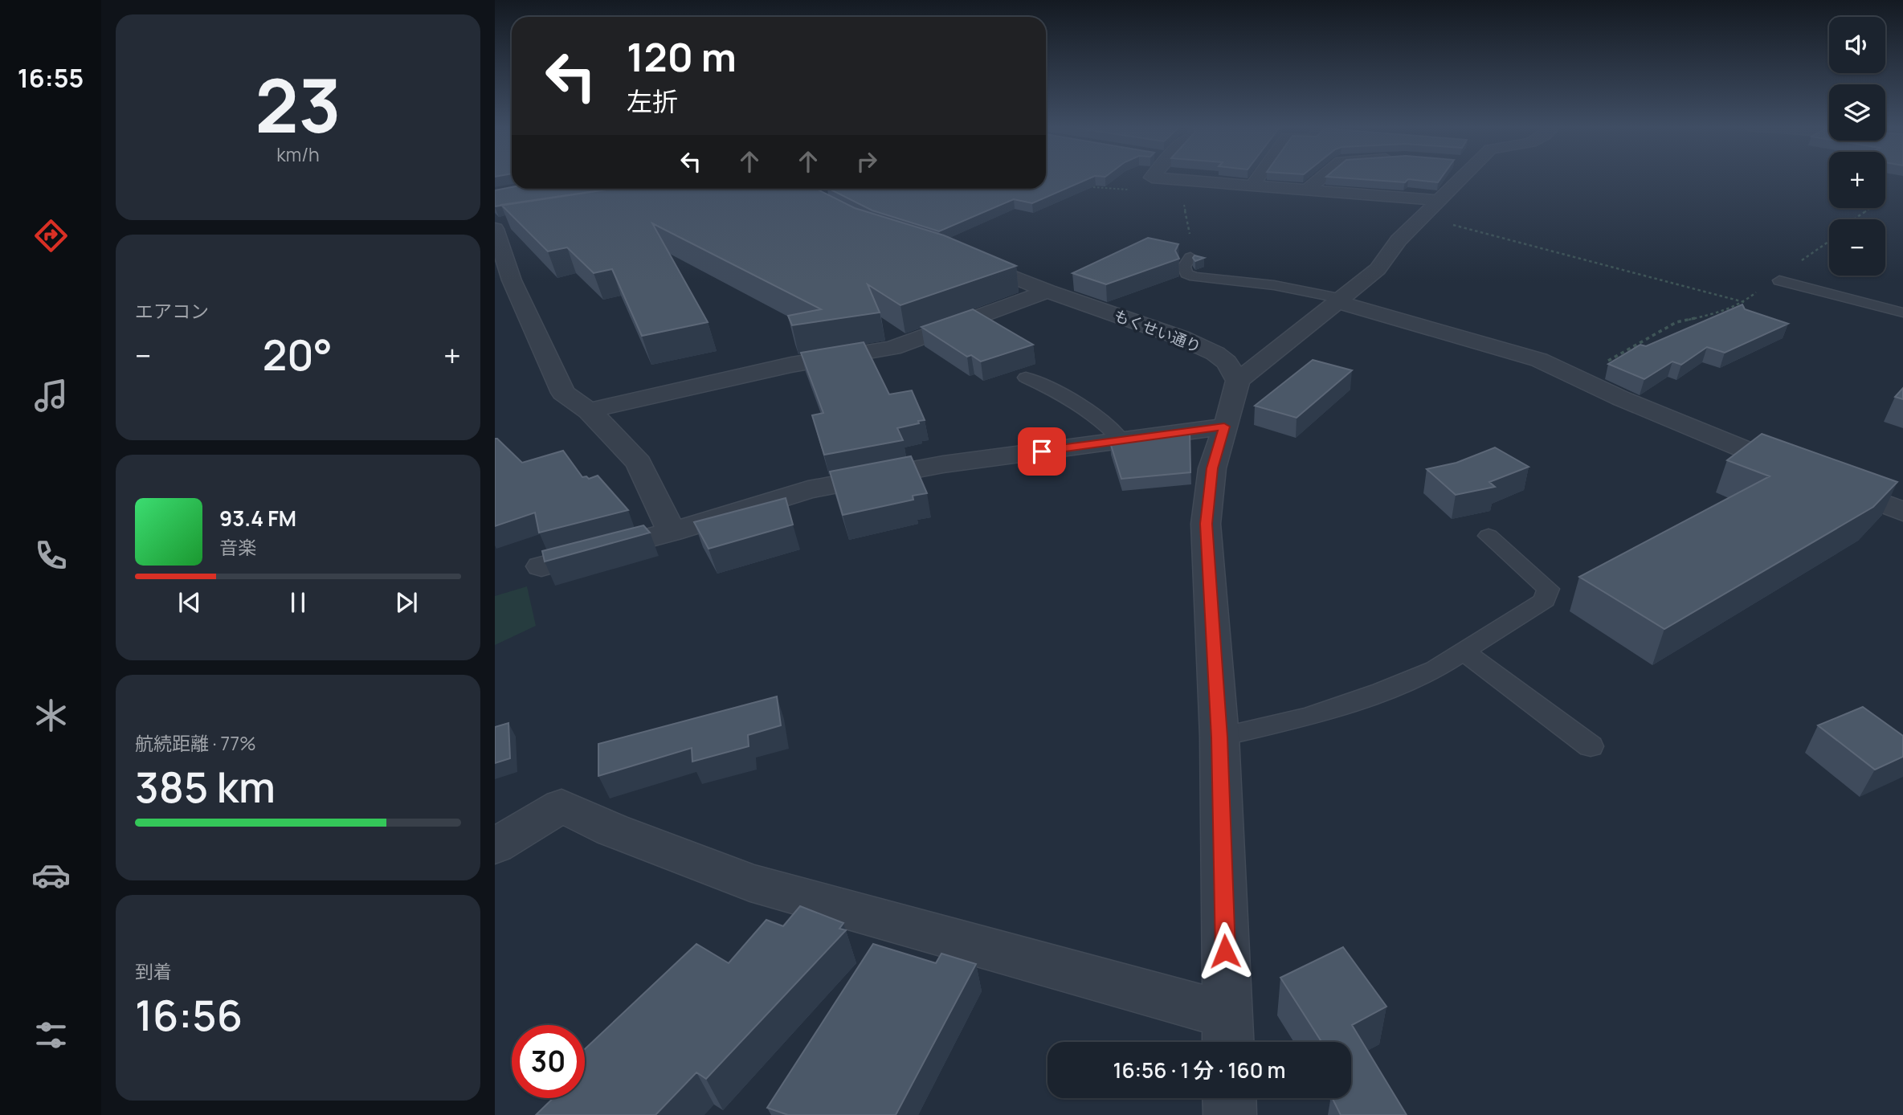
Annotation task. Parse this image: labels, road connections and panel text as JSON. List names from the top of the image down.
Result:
{
  "streets": {
    "street": ["もくせい通り"]
  },
  "page": {
    "tabs": "16:55",
    "tile": [
      ["23", "km/h"],
      "エアコン",
      ["航続距離 · 77%", "385 km"],
      ["到着", "16:56"]
    ],
    "map_buttons": ["+", "−"],
    "turn": ["120 m", "左折"],
    "heat": ["−", "20°", "+"],
    "song": ["93.4 FM", "音楽"],
    "limit": "30",
    "trip": "16:56 · 1 分 · 160 m"
  }
}
